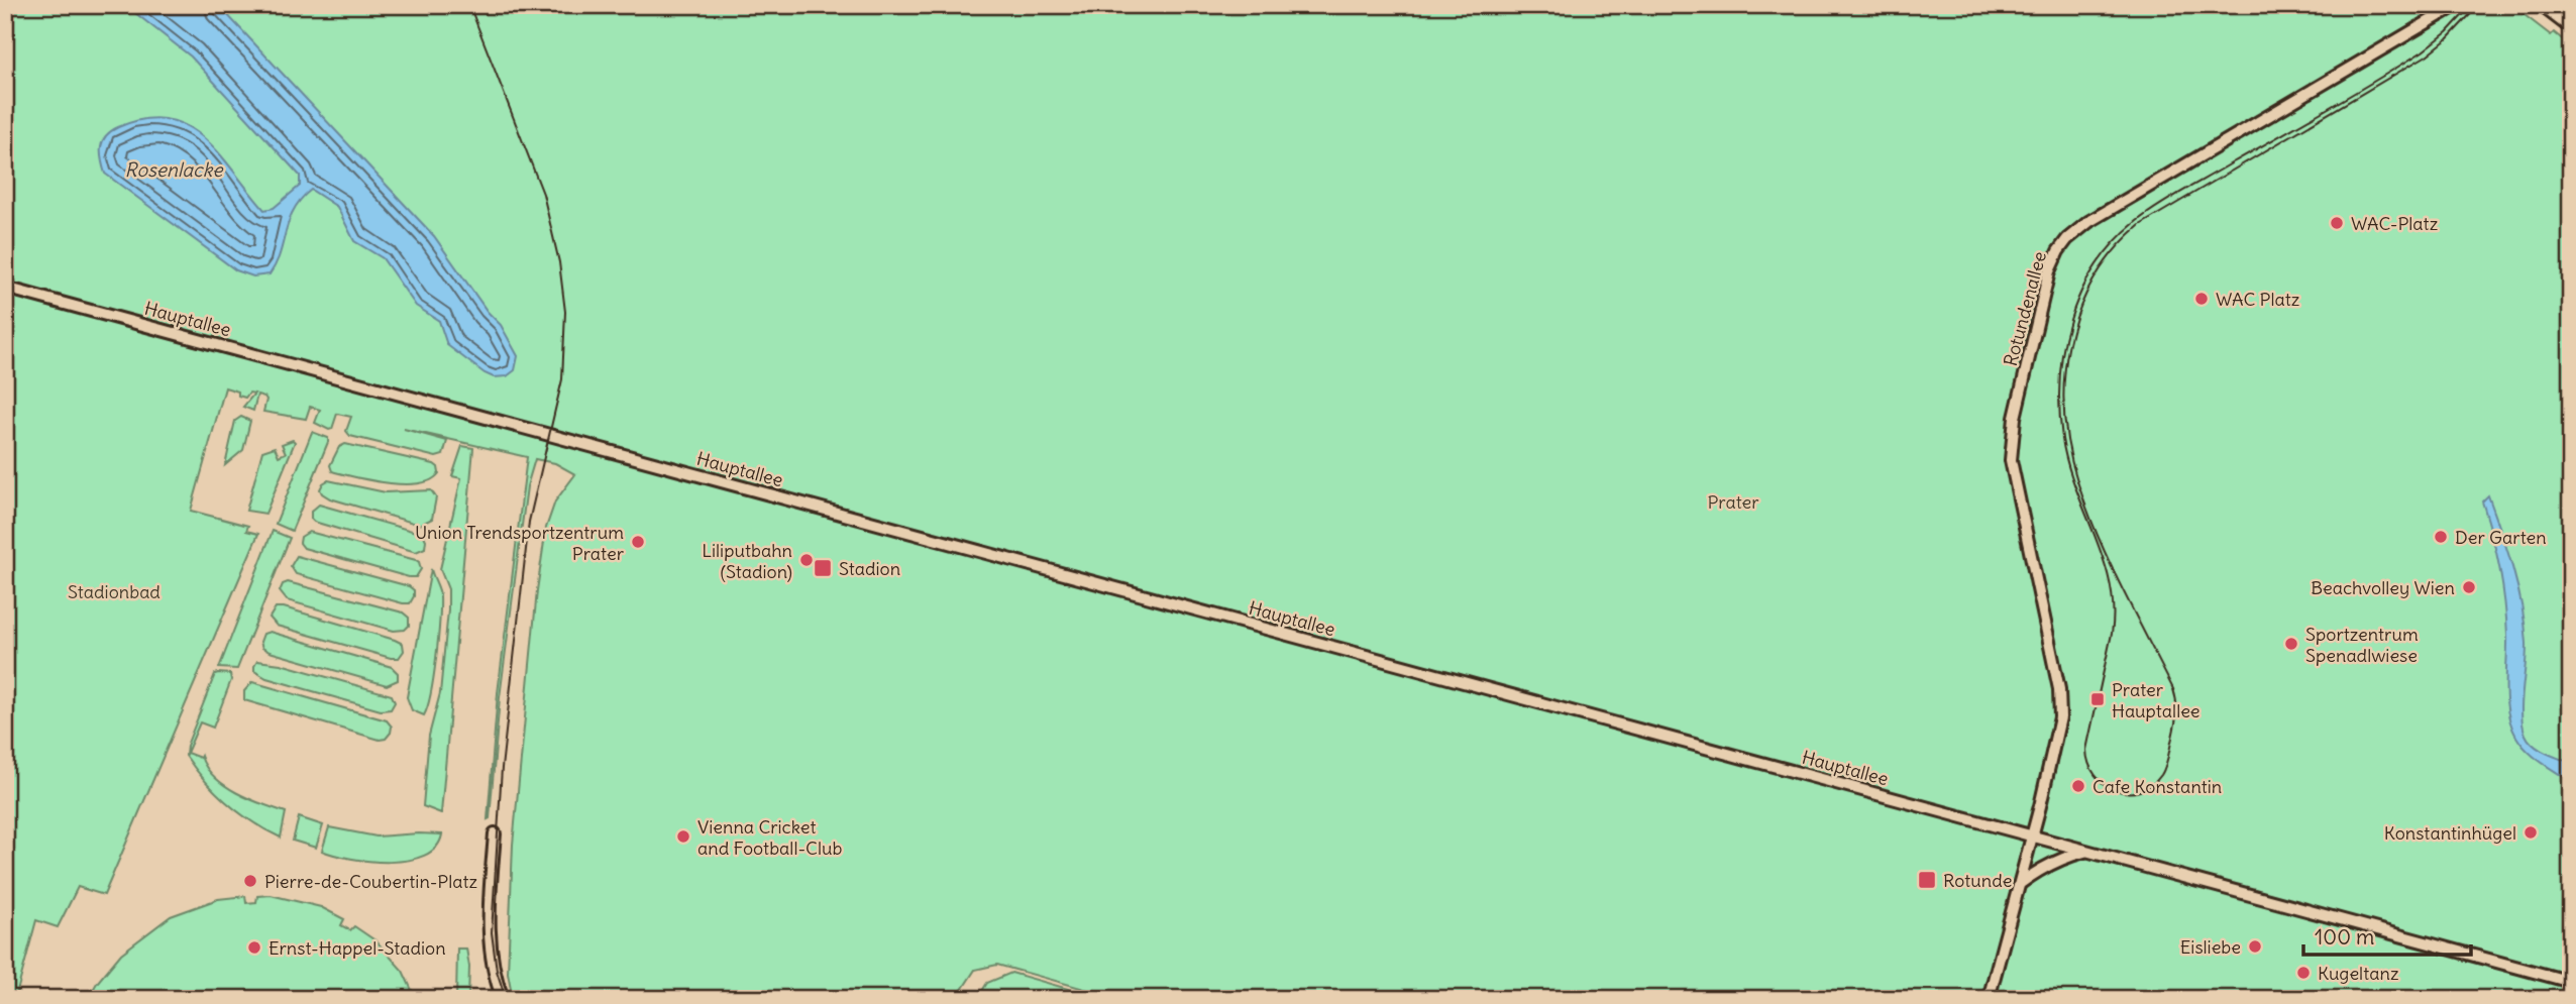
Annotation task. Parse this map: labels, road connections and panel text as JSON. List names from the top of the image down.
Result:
{
  "streets": {
    "street": ["Rotundenallee", "Hauptallee"]
  },
  "crossings": [
    ["Rotundenallee", "Hauptallee"]
  ],
  "water": ["Rosenlacke"],
  "parks": ["Prater", "Stadionbad"],
  "places": {
    "other": [
      "WAC-Platz",
      "WAC Platz",
      "Der Garten",
      "Union Trendsportzentrum Prater",
      "Liliputbahn (Stadion)",
      "Beachvolley Wien",
      "Sportzentrum Spenadlwiese",
      "Cafe Konstantin",
      "Konstantinhügel",
      "Vienna Cricket and Football-Club",
      "Pierre-de-Coubertin-Platz",
      "Eisliebe",
      "Ernst-Happel-Stadion",
      "Kugeltanz"
    ],
    "transit": ["Stadion", "Prater Hauptallee", "Rotunde"]
  },
  "scale_bar": "100 m"
}
